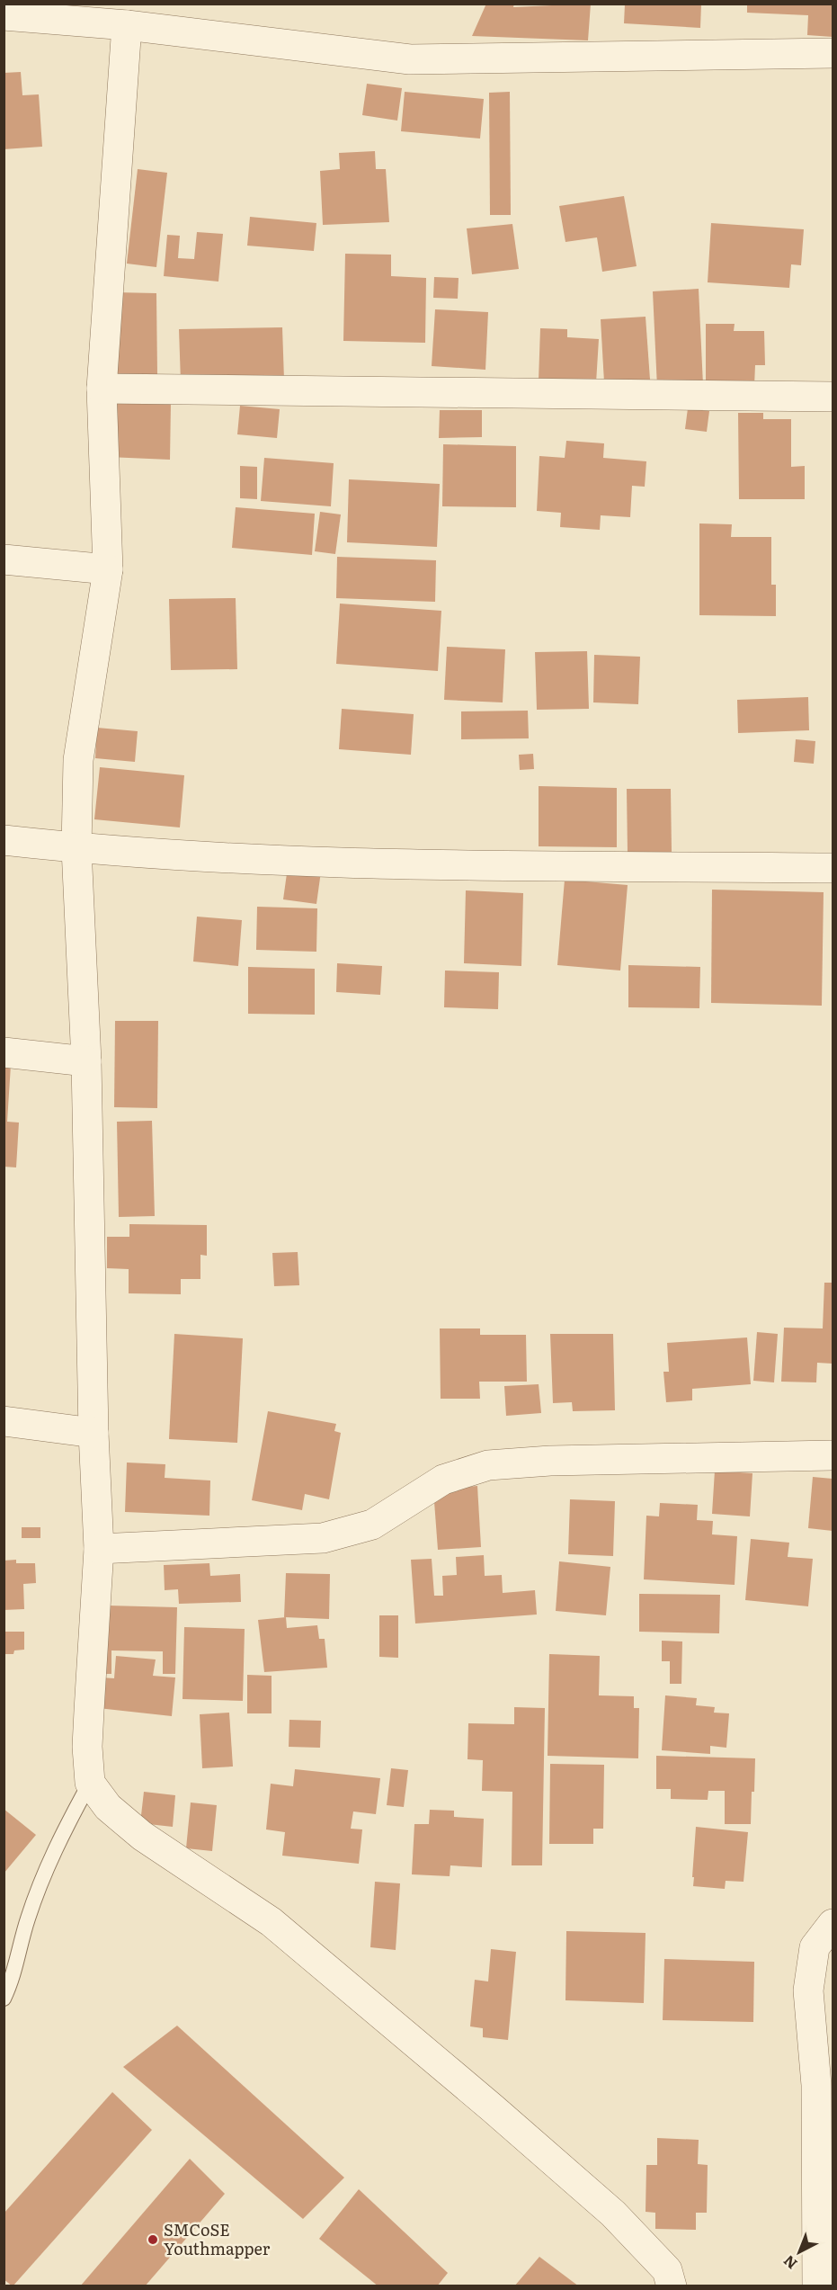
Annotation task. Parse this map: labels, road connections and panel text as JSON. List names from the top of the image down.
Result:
{
  "places": ["SMCoSE Youthmapper"],
  "north": "bottom left"
}
